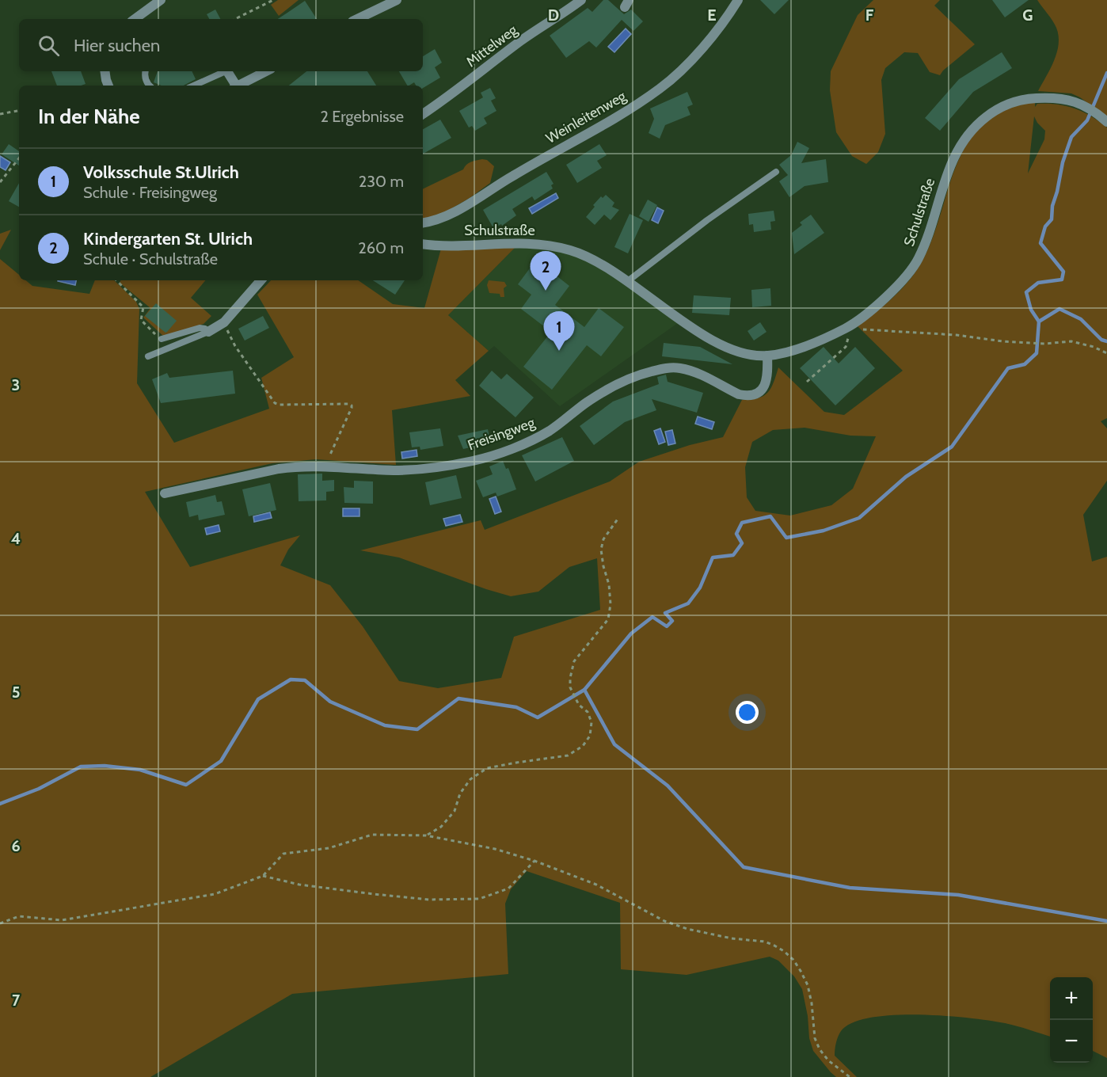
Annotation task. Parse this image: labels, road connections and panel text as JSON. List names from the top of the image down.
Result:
{
  "streets": {
    "street": [
      "Mittelweg",
      "Weinleitenweg",
      "Schulstraße",
      "Freisingweg"
    ]
  },
  "crossings": [
    ["Schulstraße", "Freisingweg"]
  ],
  "page": {
    "search": "Hier suchen",
    "heading": ["In der Nähe", "2 Ergebnisse"],
    "list": [
      {
        "mark": "1",
        "name": "Volksschule St.Ulrich",
        "note": "Schule · Freisingweg",
        "value": "230 m"
      },
      {
        "mark": "2",
        "name": "Kindergarten St. Ulrich",
        "note": "Schule · Schulstraße",
        "value": "260 m"
      }
    ],
    "pins": ["2", "1"],
    "map_buttons": ["+", "−"]
  },
  "grid": {
    "columns": [
      "D",
      "E",
      "F",
      "G"
    ],
    "rows": [
      "3",
      "4",
      "5",
      "6",
      "7"
    ]
  }
}
